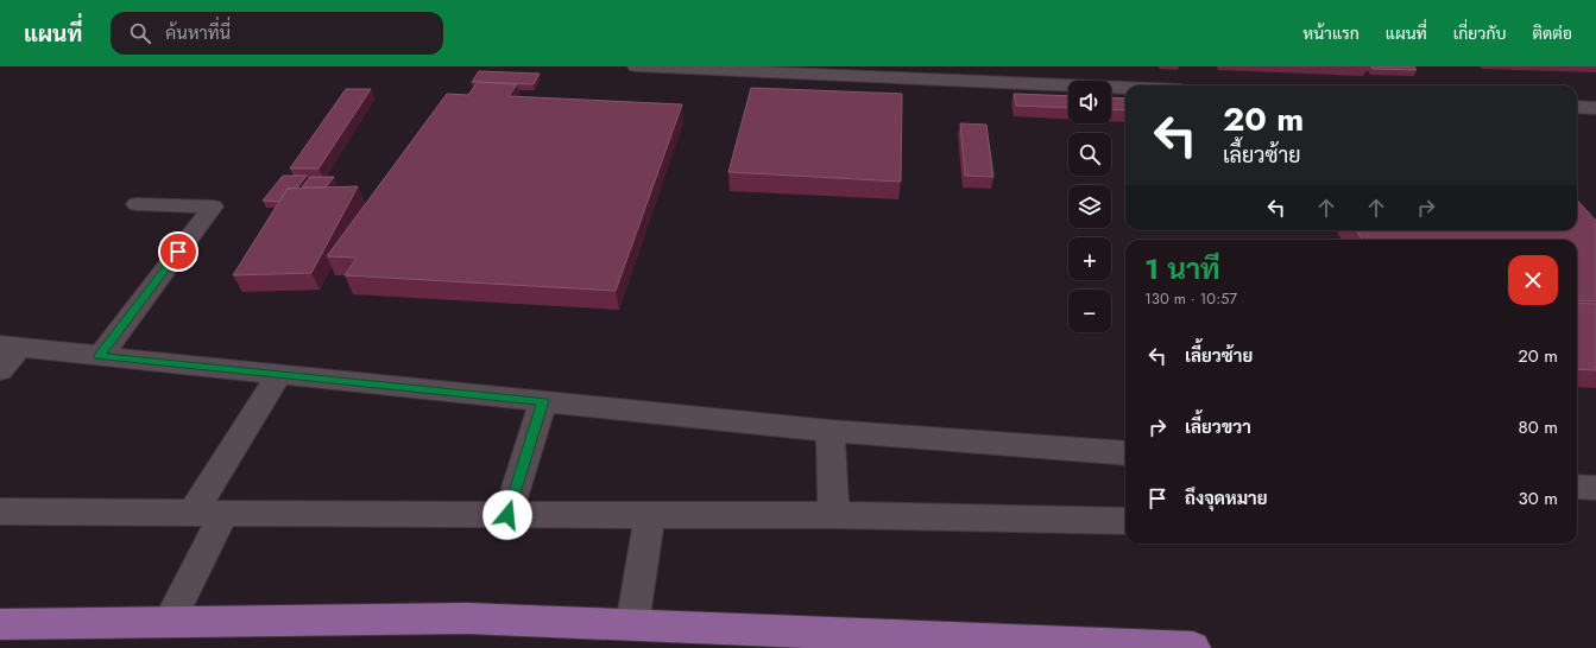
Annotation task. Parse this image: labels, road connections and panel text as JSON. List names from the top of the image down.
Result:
{
  "page": {
    "header": "แผนที่",
    "search": "ค้นหาที่นี่",
    "nav": [
      "หน้าแรก",
      "แผนที่",
      "เกี่ยวกับ",
      "ติดต่อ"
    ],
    "map_buttons": ["+", "−"],
    "turn": ["20 m", "เลี้ยวซ้าย"],
    "heading": ["1 นาที", "130 m · 10:57"],
    "list": [
      {
        "name": "เลี้ยวซ้าย",
        "value": "20 m"
      },
      {
        "name": "เลี้ยวขวา",
        "value": "80 m"
      },
      {
        "name": "ถึงจุดหมาย",
        "value": "30 m"
      }
    ]
  }
}
